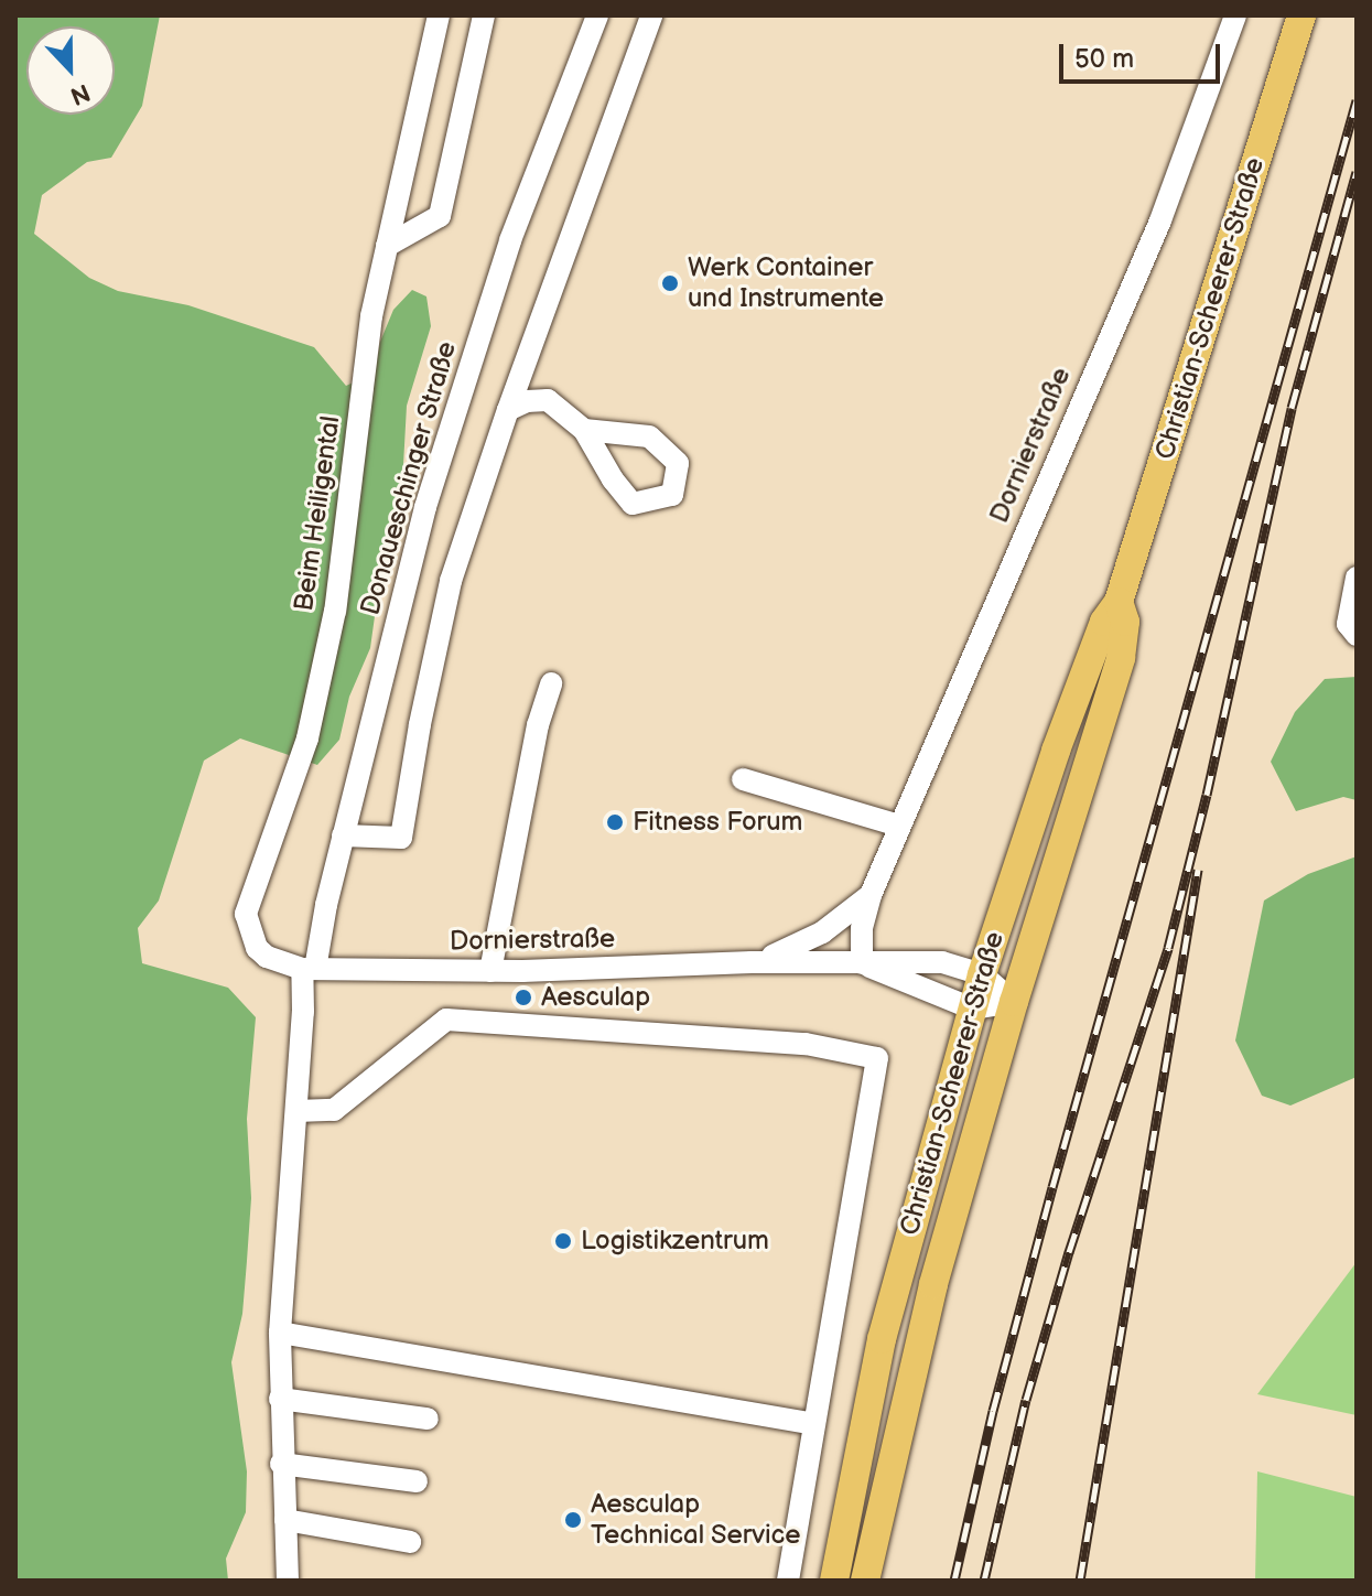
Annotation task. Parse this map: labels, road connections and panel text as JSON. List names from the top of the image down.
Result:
{
  "streets": {
    "main road": ["Christian-Scheerer-Straße"],
    "street": ["Dornierstraße", "Donaueschinger Straße", "Beim Heiligental"]
  },
  "crossings": [
    ["Christian-Scheerer-Straße", "Dornierstraße"],
    ["Dornierstraße", "Donaueschinger Straße"],
    ["Dornierstraße", "Beim Heiligental"],
    ["Donaueschinger Straße", "Beim Heiligental"]
  ],
  "places": [
    "Werk Container und Instrumente",
    "Fitness Forum",
    "Aesculap",
    "Logistikzentrum",
    "Aesculap Technical Service"
  ],
  "scale_bar": "50 m",
  "north": "bottom"
}
